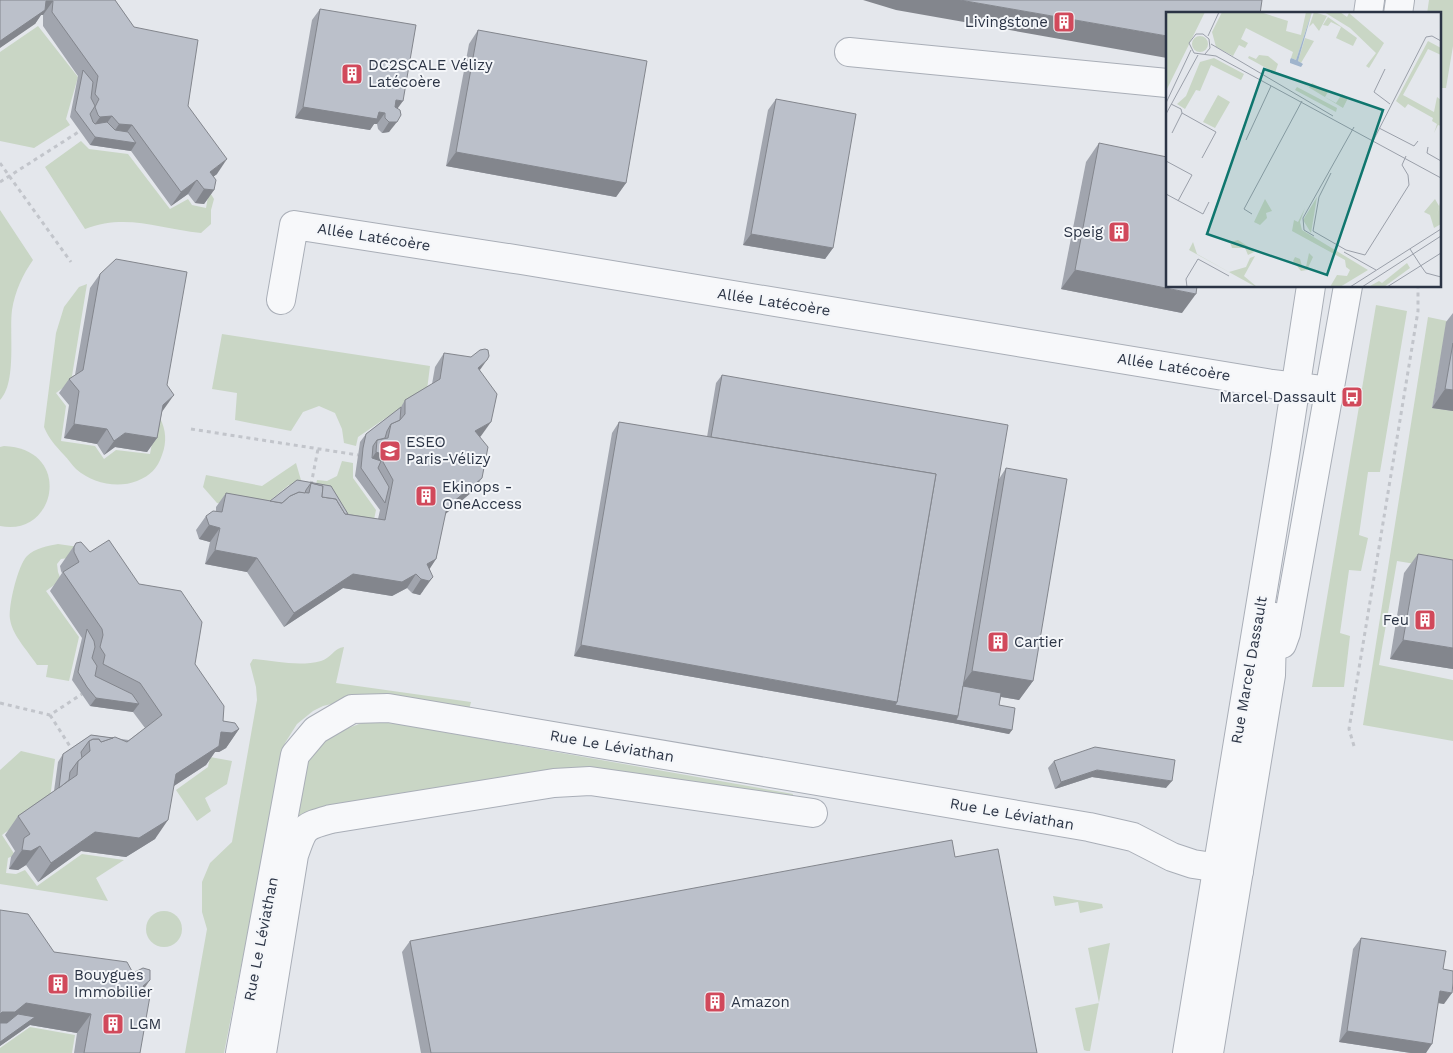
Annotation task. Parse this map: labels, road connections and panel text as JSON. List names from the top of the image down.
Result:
{
  "streets": {
    "street": ["Allée Latécoère", "Rue Marcel Dassault", "Rue Le Léviathan"]
  },
  "crossings": [
    ["Allée Latécoère", "Rue Marcel Dassault"],
    ["Rue Marcel Dassault", "Rue Le Léviathan"]
  ],
  "places": {
    "building": [
      "Livingstone",
      "DC2SCALE Vélizy Latécoère",
      "Speig",
      "Ekinops - OneAccess",
      "Feu",
      "Cartier",
      "Bouygues Immobilier",
      "Amazon",
      "LGM"
    ],
    "bus stop": ["Marcel Dassault"],
    "school or university": ["ESEO Paris-Vélizy"]
  }
}
